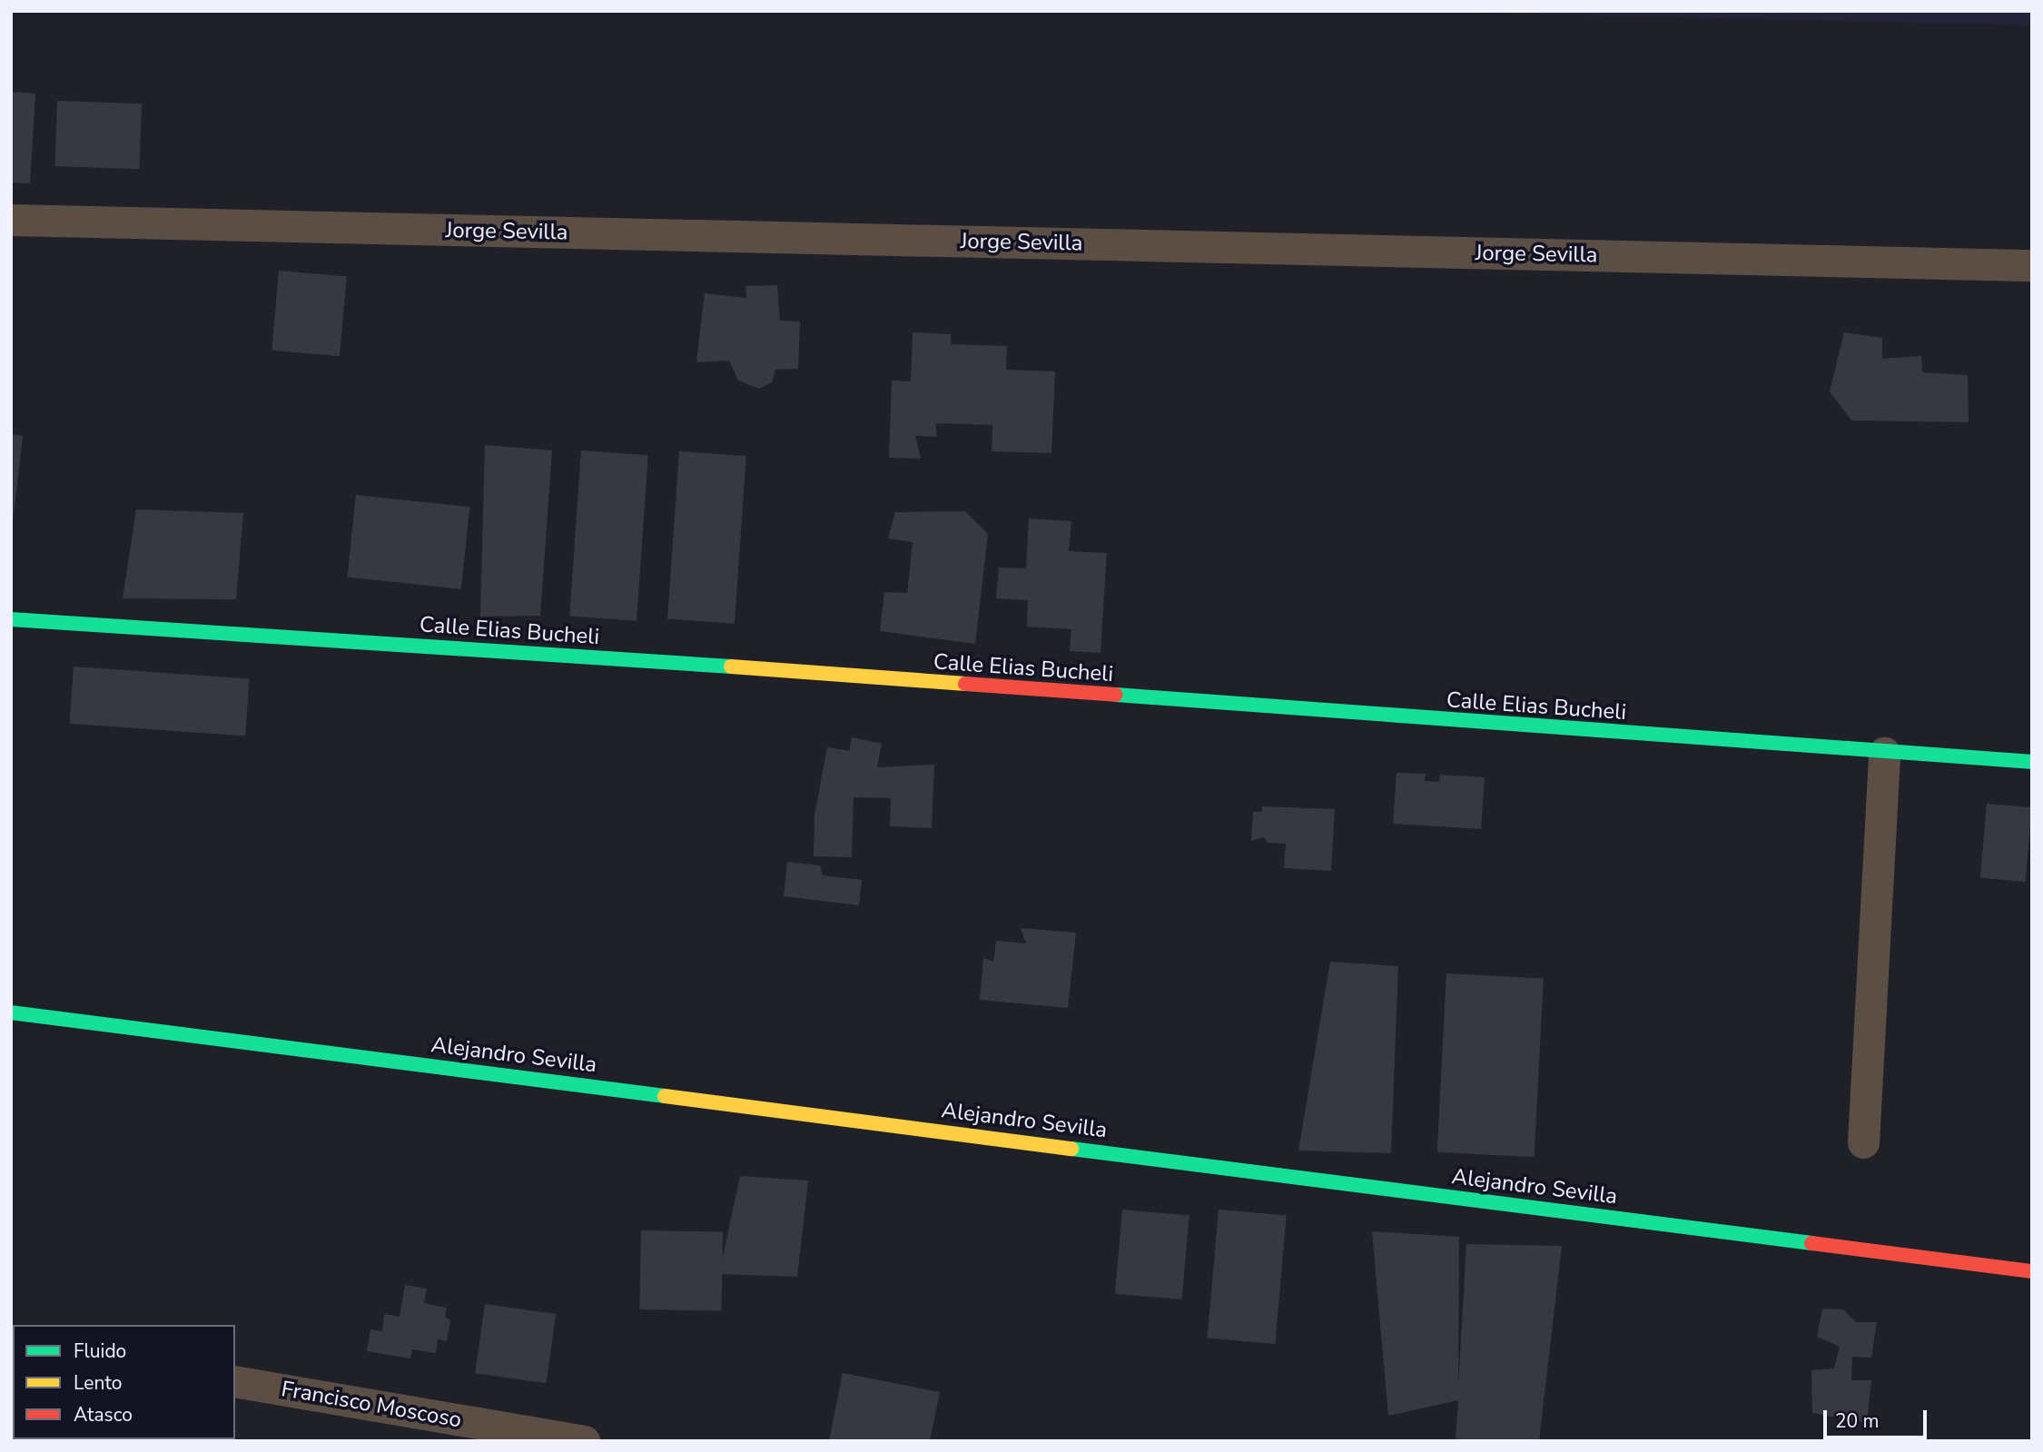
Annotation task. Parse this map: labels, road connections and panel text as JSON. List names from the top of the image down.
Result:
{
  "streets": {
    "street": [
      "Jorge Sevilla",
      "Calle Elias Bucheli",
      "Alejandro Sevilla",
      "Francisco Moscoso"
    ]
  },
  "legend": ["Fluido", "Lento", "Atasco"],
  "scale_bar": "20 m"
}
